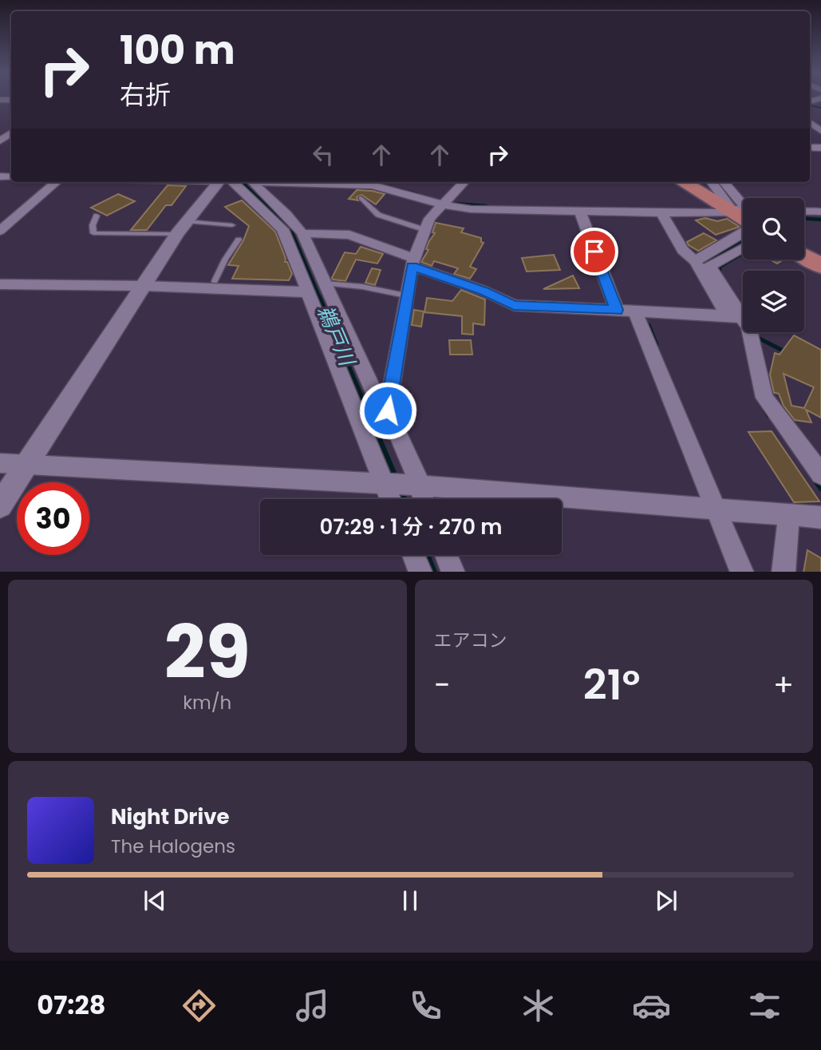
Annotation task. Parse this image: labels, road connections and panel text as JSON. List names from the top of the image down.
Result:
{
  "water": ["鵜戸川"],
  "page": {
    "turn": ["100 m", "右折"],
    "limit": "30",
    "trip": "07:29 · 1 分 · 270 m",
    "tile": [
      ["29", "km/h"],
      "エアコン"
    ],
    "heat": ["−", "21°", "+"],
    "song": ["Night Drive", "The Halogens"],
    "tabs": "07:28"
  }
}
